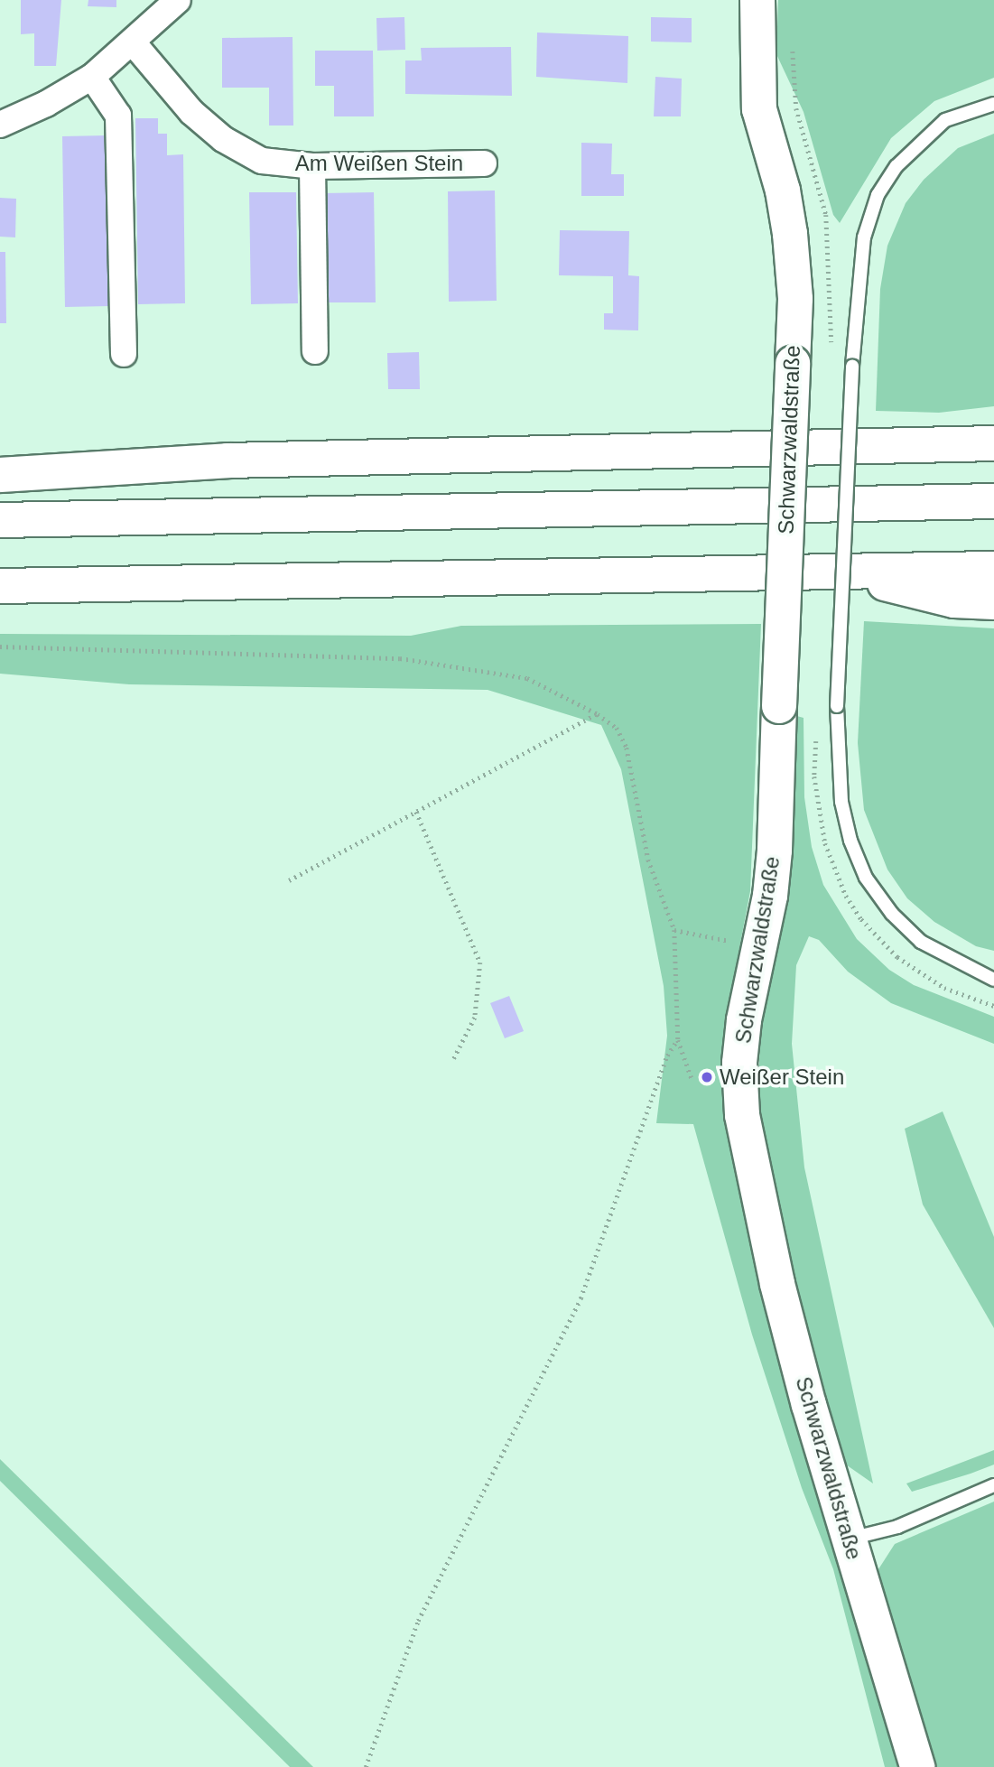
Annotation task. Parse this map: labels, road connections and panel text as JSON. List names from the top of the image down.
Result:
{
  "streets": {
    "main road": ["Schwarzwaldstraße"],
    "street": ["Am Weißen Stein"]
  },
  "places": ["Weißer Stein"]
}
